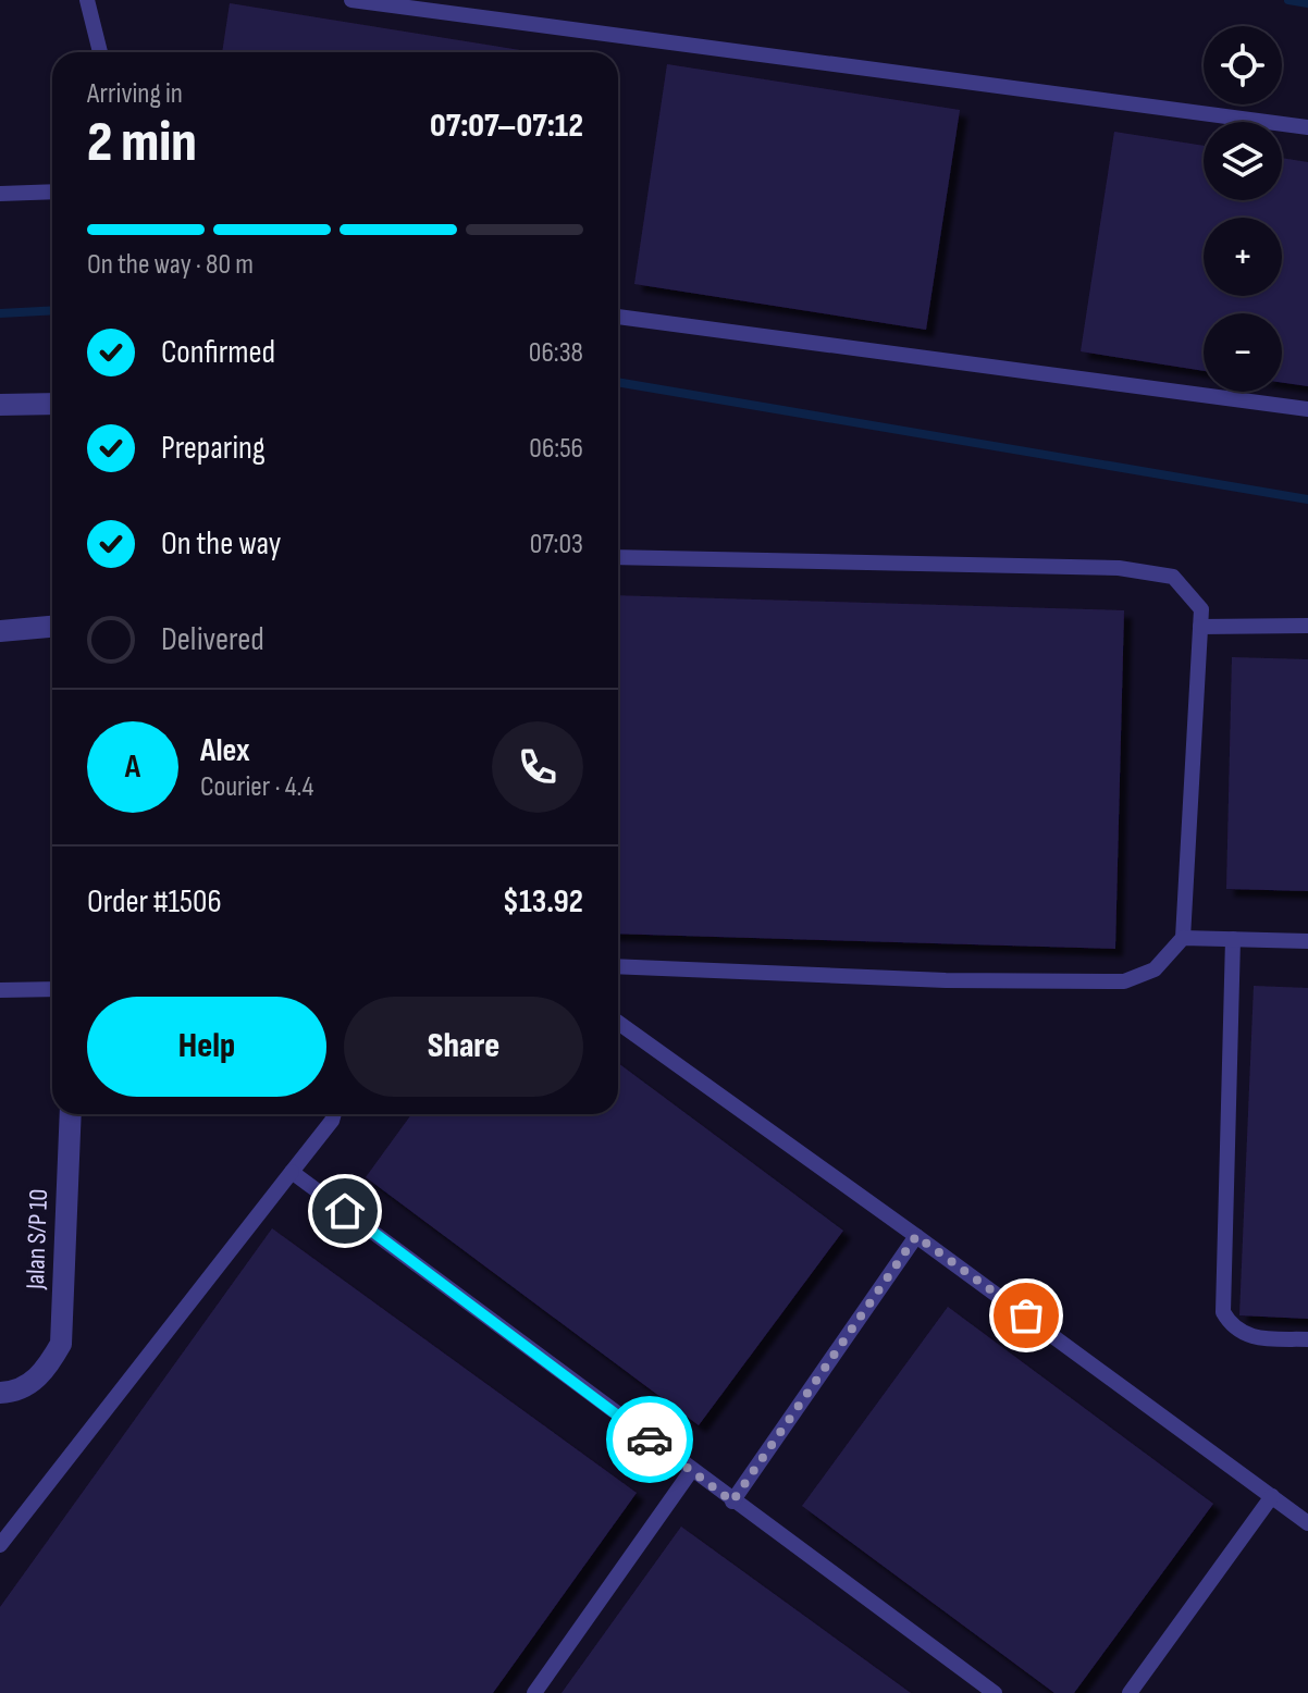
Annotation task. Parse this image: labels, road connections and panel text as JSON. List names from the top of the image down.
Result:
{
  "streets": {
    "street": ["Jalan S/P 10"]
  },
  "page": {
    "map_buttons": ["+", "−"],
    "heading": ["2 min", "Arriving in", "07:07–07:12"],
    "panel": [
      "Alex",
      "Courier · 4.4",
      "Order #1506",
      "$13.92"
    ],
    "bar": "On the way · 80 m",
    "list": [
      ["Confirmed", "06:38"],
      ["Preparing", "06:56"],
      ["On the way", "07:03"],
      "Delivered"
    ],
    "round": "A",
    "buttons": ["Help", "Share"]
  }
}
